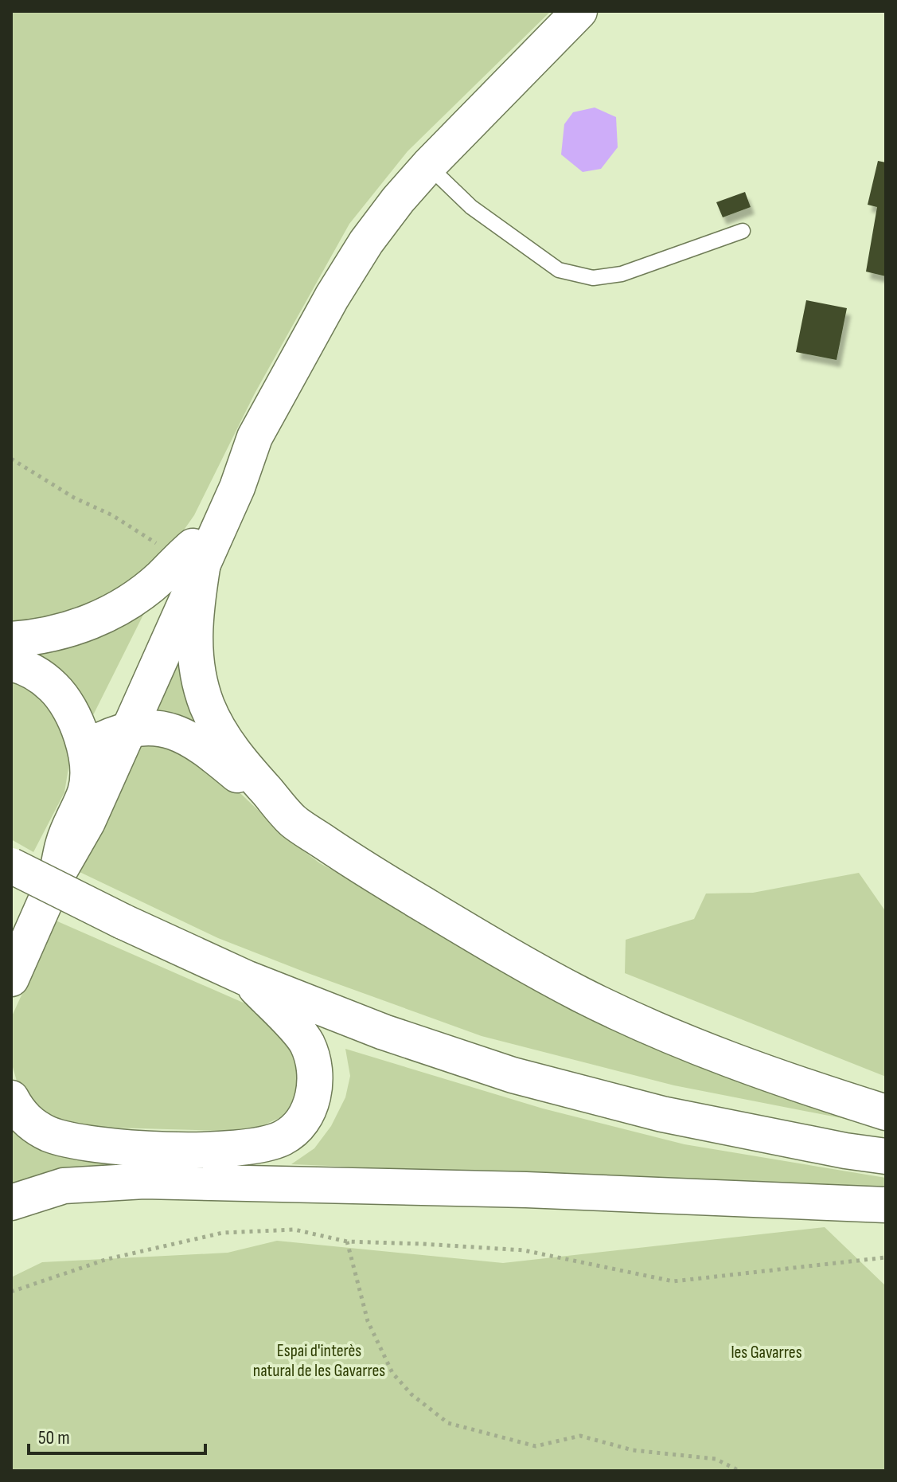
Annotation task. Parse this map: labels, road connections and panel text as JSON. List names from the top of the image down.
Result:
{
  "parks": ["Espai d'interès natural de les Gavarres", "les Gavarres"],
  "scale_bar": "50 m"
}
